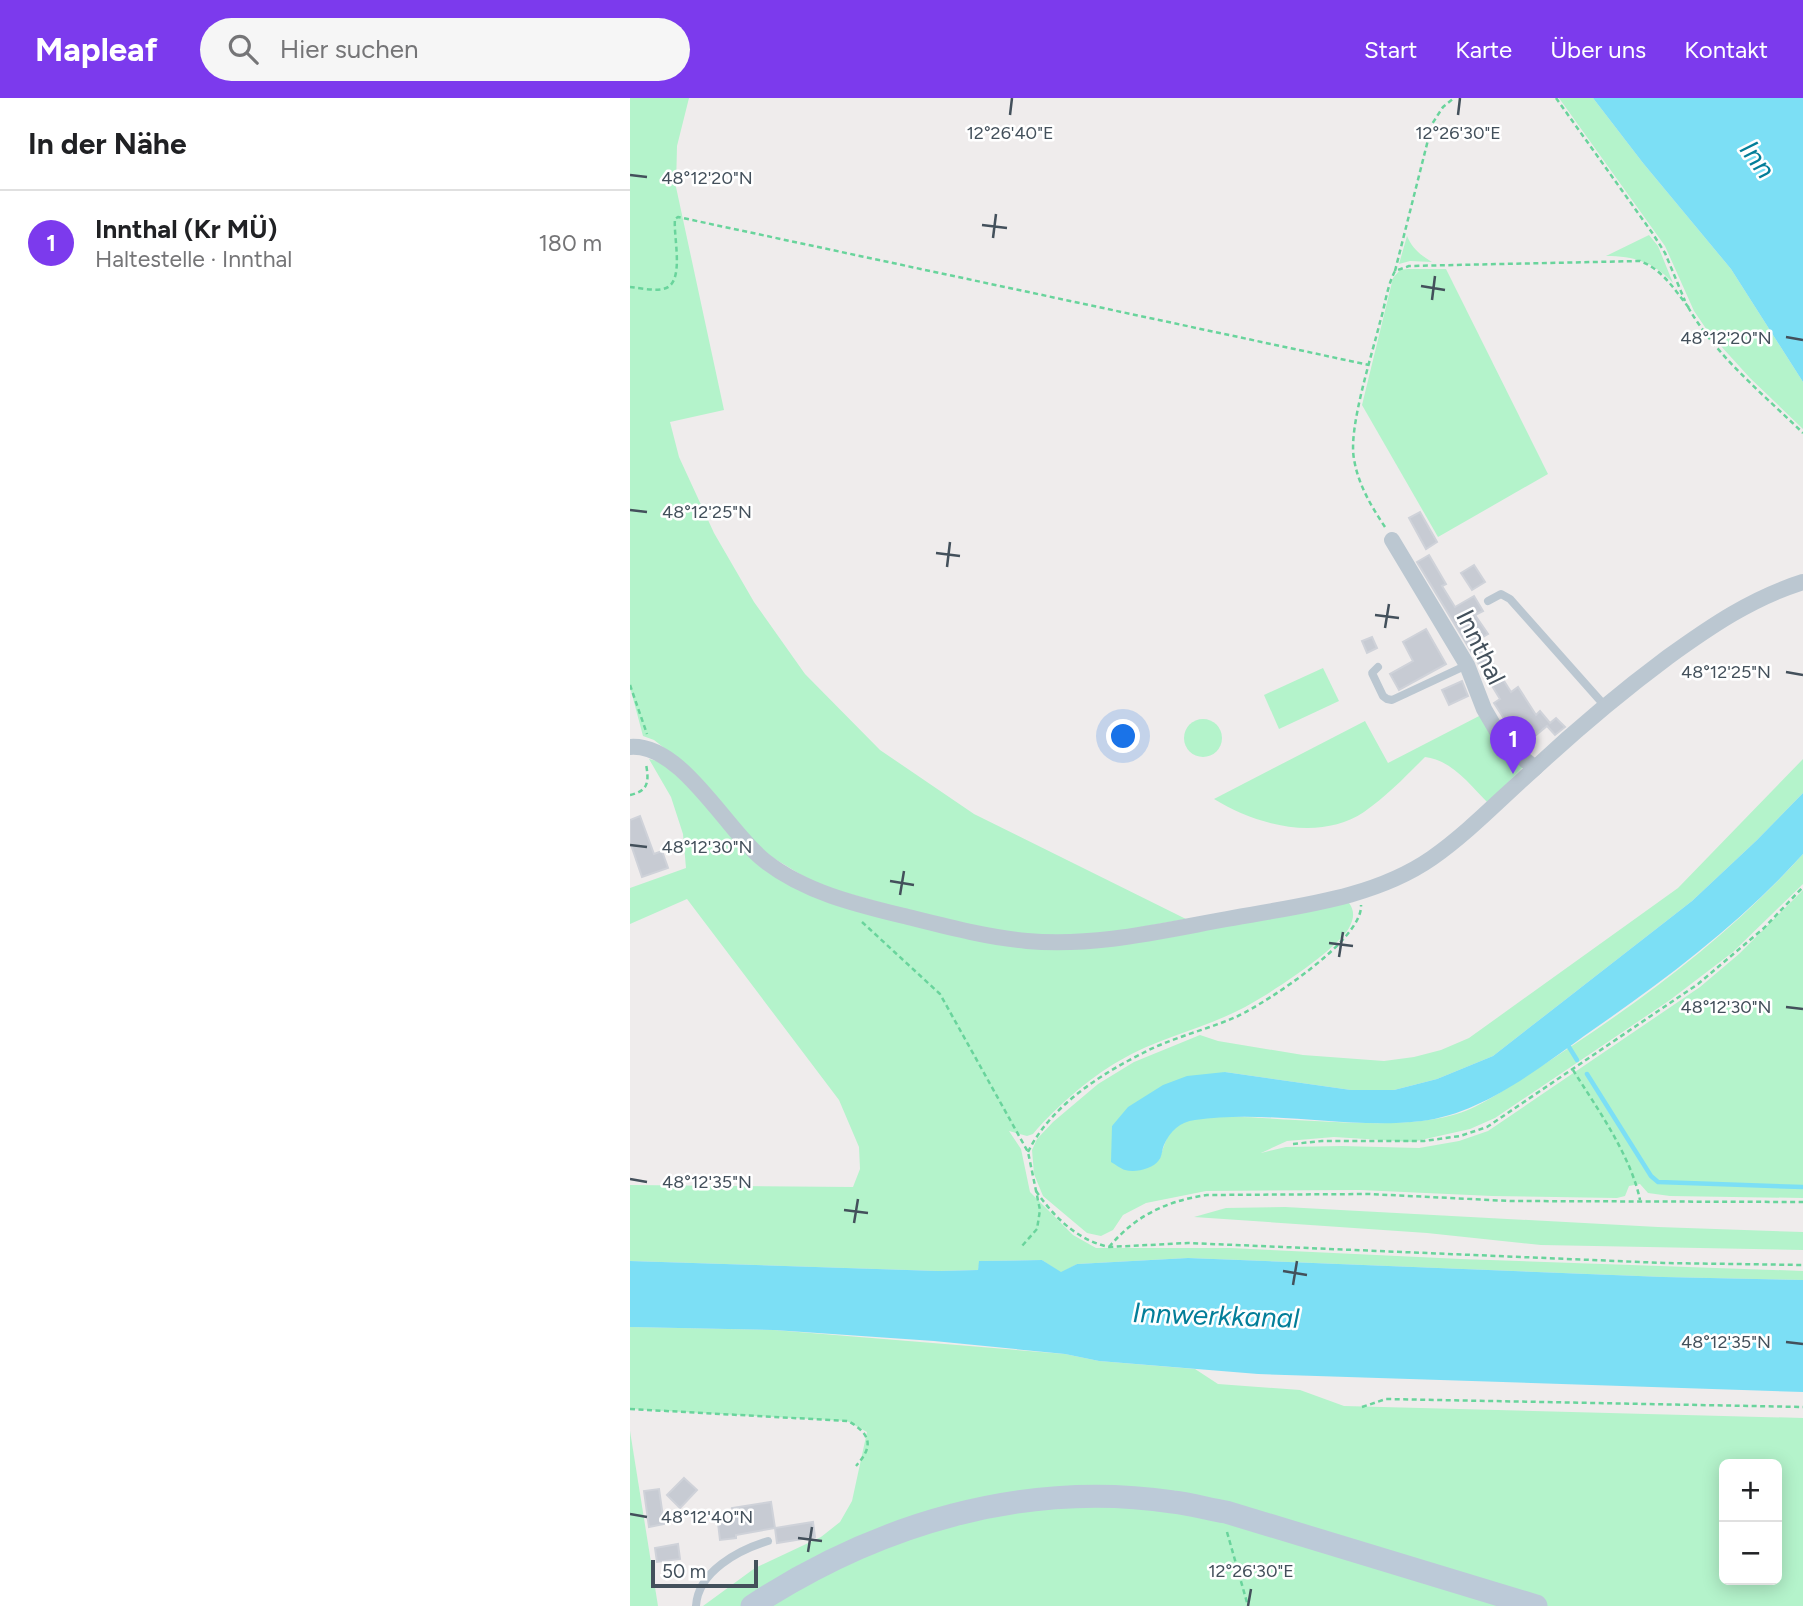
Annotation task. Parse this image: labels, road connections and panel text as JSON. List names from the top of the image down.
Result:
{
  "streets": {
    "street": ["Innthal"]
  },
  "water": ["Inn", "Innwerkkanal"],
  "scale_bar": "50 m",
  "page": {
    "header": "Mapleaf",
    "search": "Hier suchen",
    "nav": [
      "Start",
      "Karte",
      "Über uns",
      "Kontakt"
    ],
    "heading": "In der Nähe",
    "list": [
      {
        "mark": "1",
        "name": "Innthal (Kr MÜ)",
        "note": "Haltestelle · Innthal",
        "value": "180 m"
      }
    ],
    "pins": "1",
    "map_buttons": ["+", "−"],
    "scale": "50 m"
  },
  "coordinates": [
    "12°26'40\"E",
    "12°26'30\"E",
    "48°12'20\"N",
    "48°12'25\"N",
    "48°12'30\"N",
    "48°12'35\"N",
    "48°12'40\"N"
  ]
}
